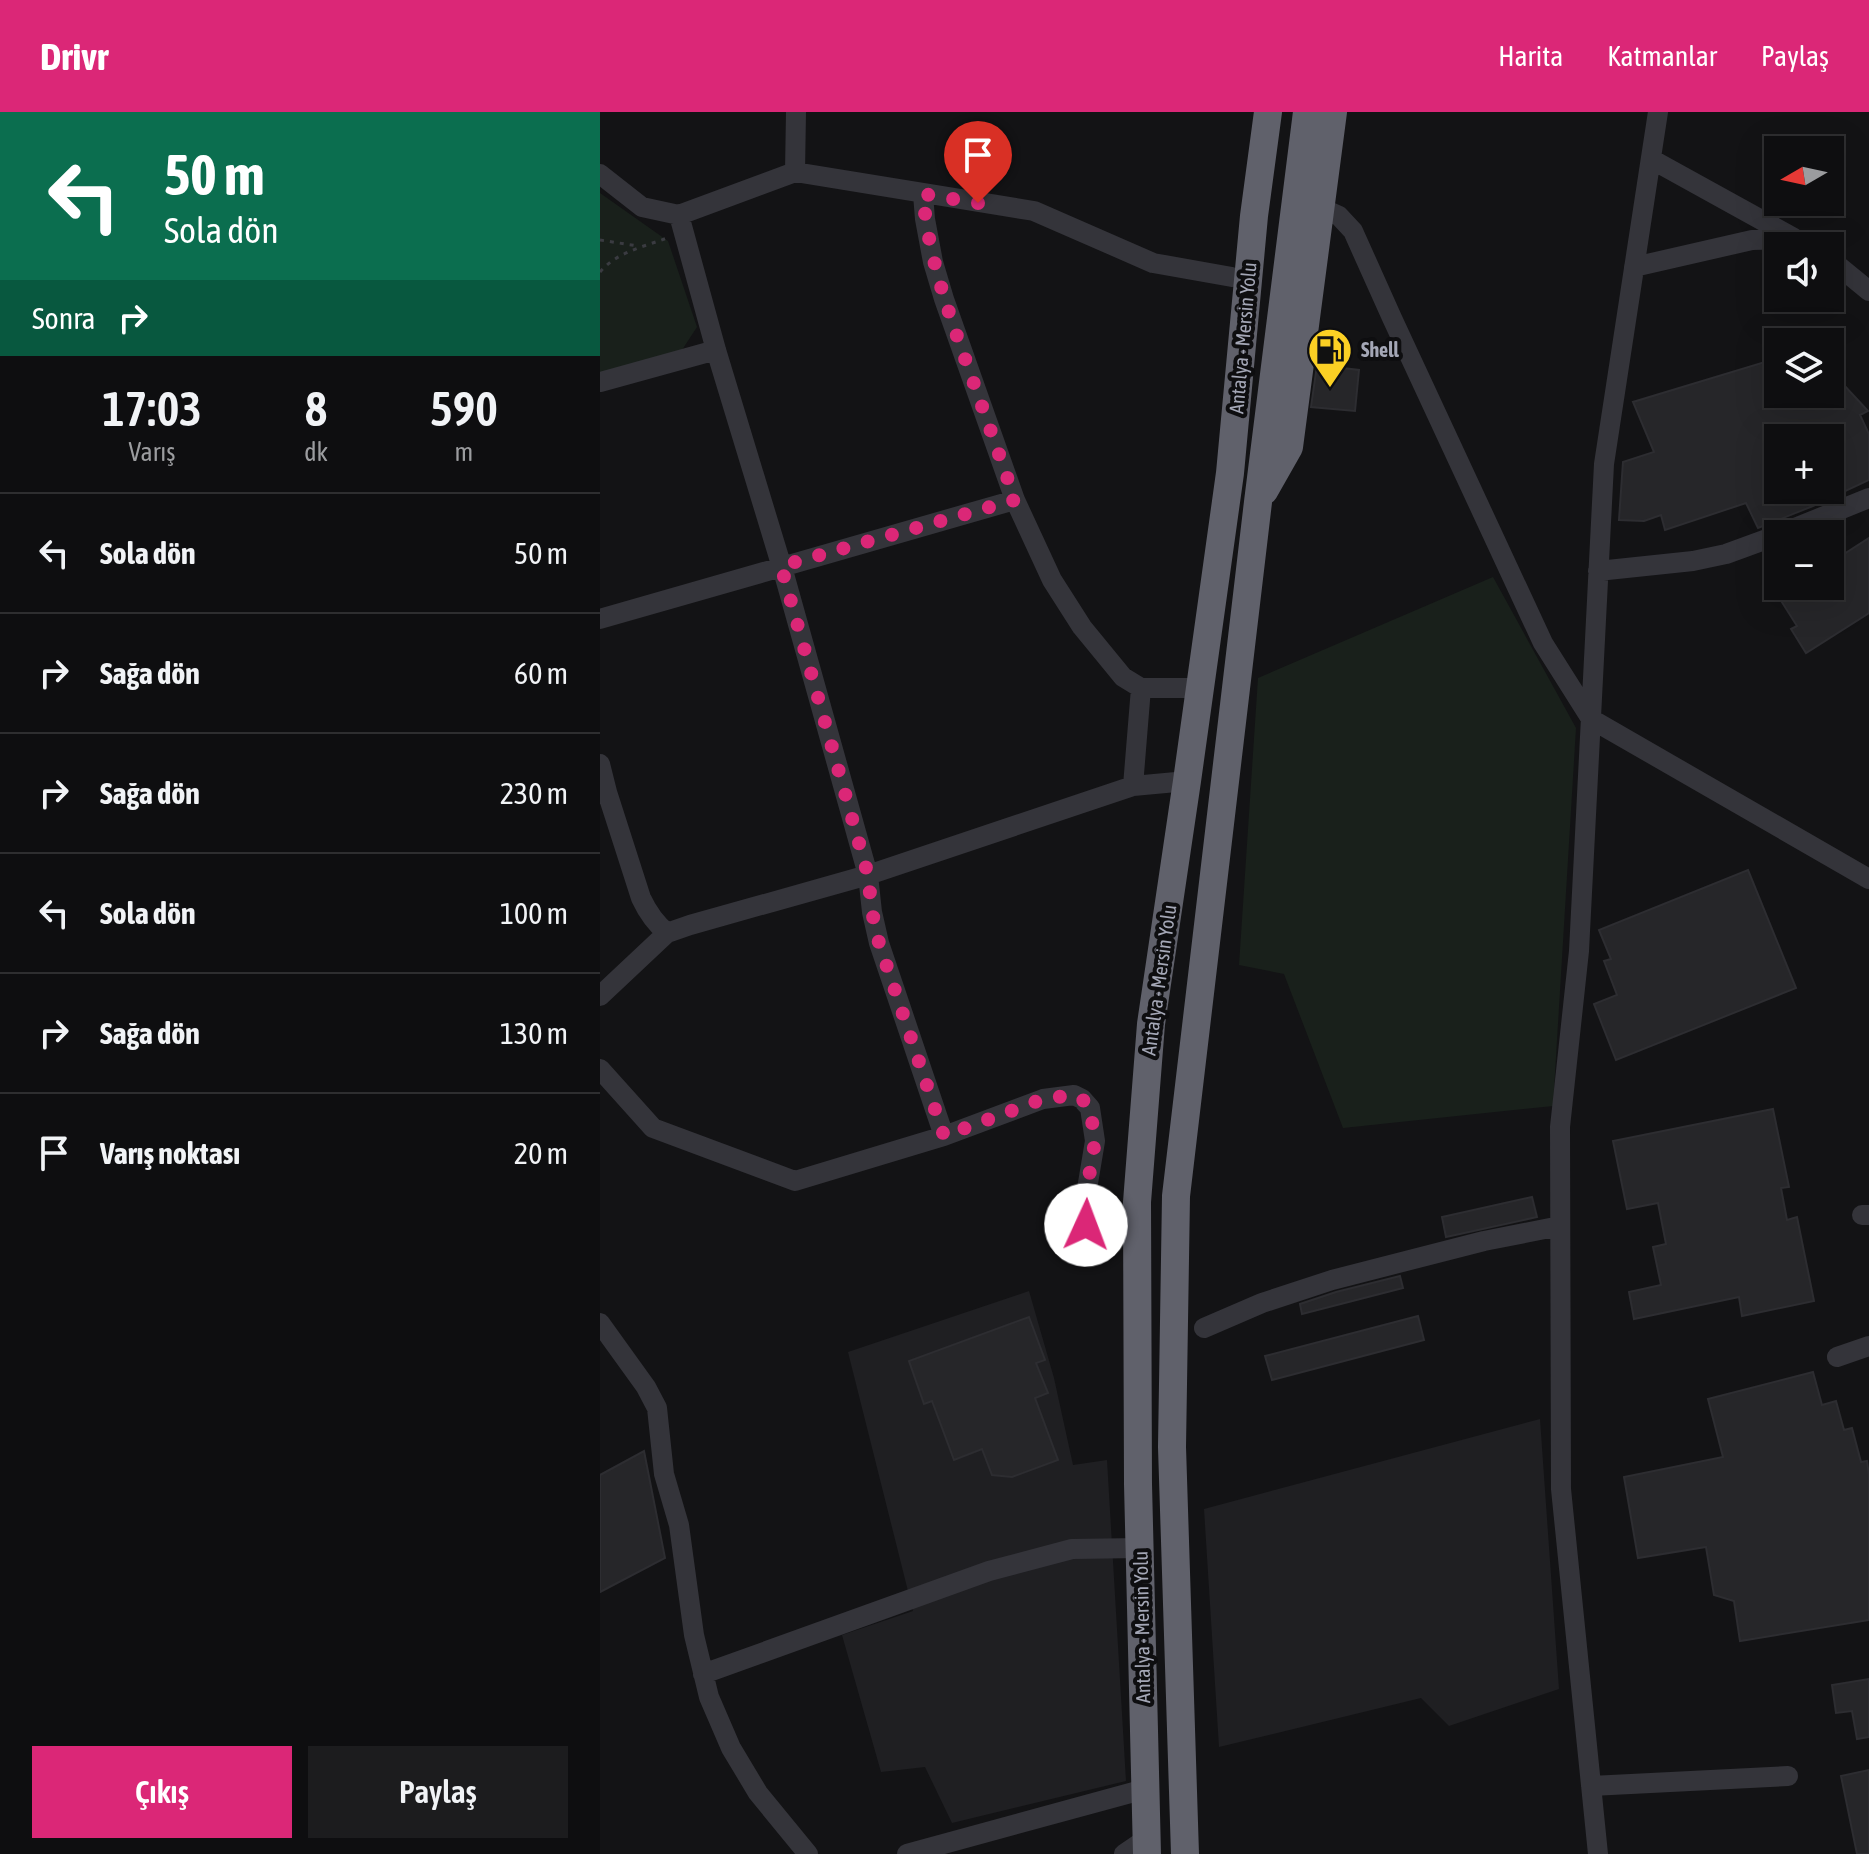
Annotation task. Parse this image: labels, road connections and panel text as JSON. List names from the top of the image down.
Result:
{
  "streets": {
    "highway": ["Antalya - Mersin Yolu"]
  },
  "places": {
    "fuel station": ["Shell"]
  },
  "north": "left",
  "page": {
    "header": "Drivr",
    "nav": ["Harita", "Katmanlar", "Paylaş"],
    "turn": ["50 m", "Sola dön"],
    "map_buttons": ["+", "−"],
    "then": "Sonra",
    "eta": [
      "17:03",
      "Varış",
      "8",
      "dk",
      "590",
      "m"
    ],
    "list": [
      {
        "name": "Sola dön",
        "value": "50 m"
      },
      {
        "name": "Sağa dön",
        "value": "60 m"
      },
      {
        "name": "Sağa dön",
        "value": "230 m"
      },
      {
        "name": "Sola dön",
        "value": "100 m"
      },
      {
        "name": "Sağa dön",
        "value": "130 m"
      },
      {
        "name": "Varış noktası",
        "value": "20 m"
      }
    ],
    "buttons": ["Çıkış", "Paylaş"]
  }
}
